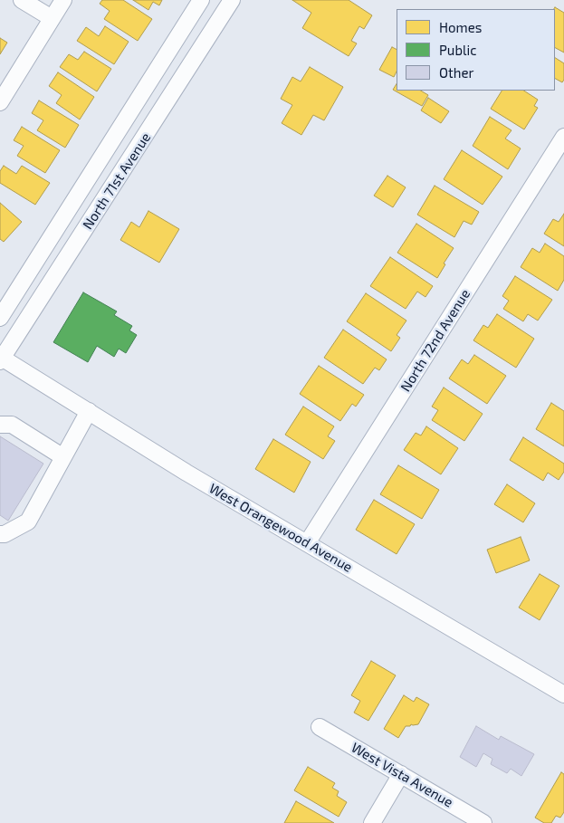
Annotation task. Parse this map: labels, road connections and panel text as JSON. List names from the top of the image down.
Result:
{
  "streets": {
    "street": [
      "North 71st Avenue",
      "North 72nd Avenue",
      "West Orangewood Avenue",
      "West Vista Avenue"
    ]
  },
  "crossings": [
    ["North 71st Avenue", "West Orangewood Avenue"],
    ["North 72nd Avenue", "West Orangewood Avenue"]
  ],
  "legend": ["Homes", "Public", "Other"]
}
